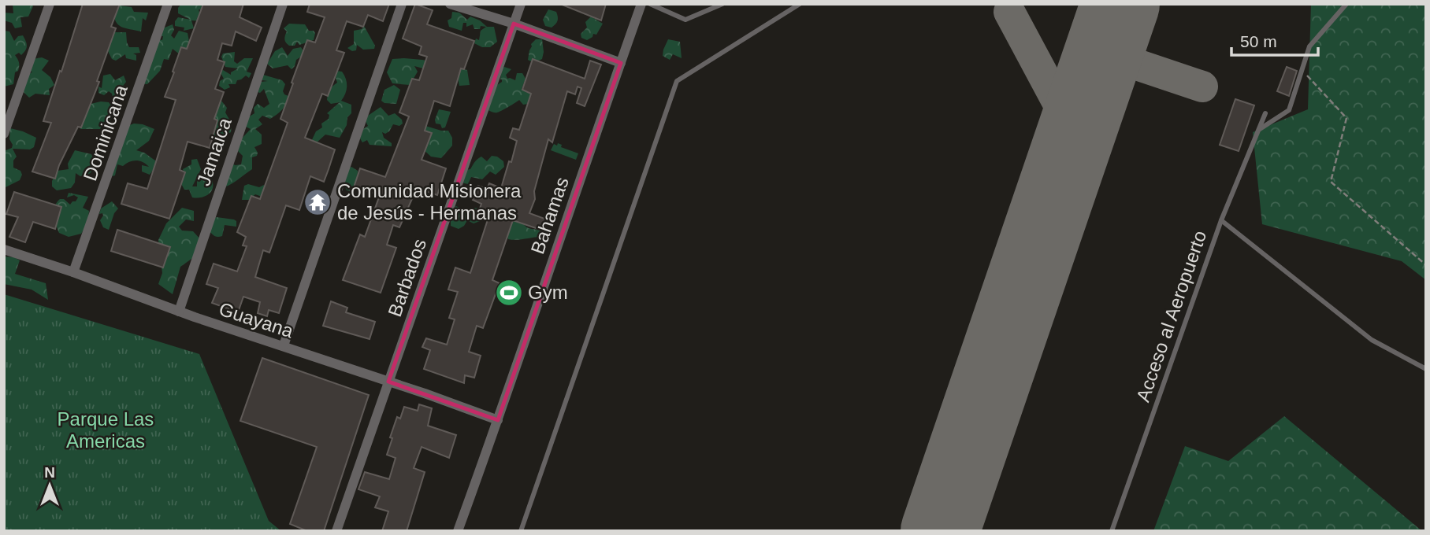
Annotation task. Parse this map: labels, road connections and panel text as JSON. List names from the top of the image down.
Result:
{
  "streets": {
    "street": [
      "Dominicana",
      "Jamaica",
      "Bahamas",
      "Barbados",
      "Guayana"
    ],
    "lane": ["Acceso al Aeropuerto"]
  },
  "crossings": [
    ["Dominicana", "Guayana"],
    ["Jamaica", "Guayana"],
    ["Bahamas", "Guayana"],
    ["Barbados", "Guayana"]
  ],
  "parks": ["Parque Las Americas"],
  "places": {
    "temple": ["Comunidad Misionera de Jesús - Hermanas"],
    "sports": ["Gym"]
  },
  "scale_bar": "50 m",
  "north": "top"
}
